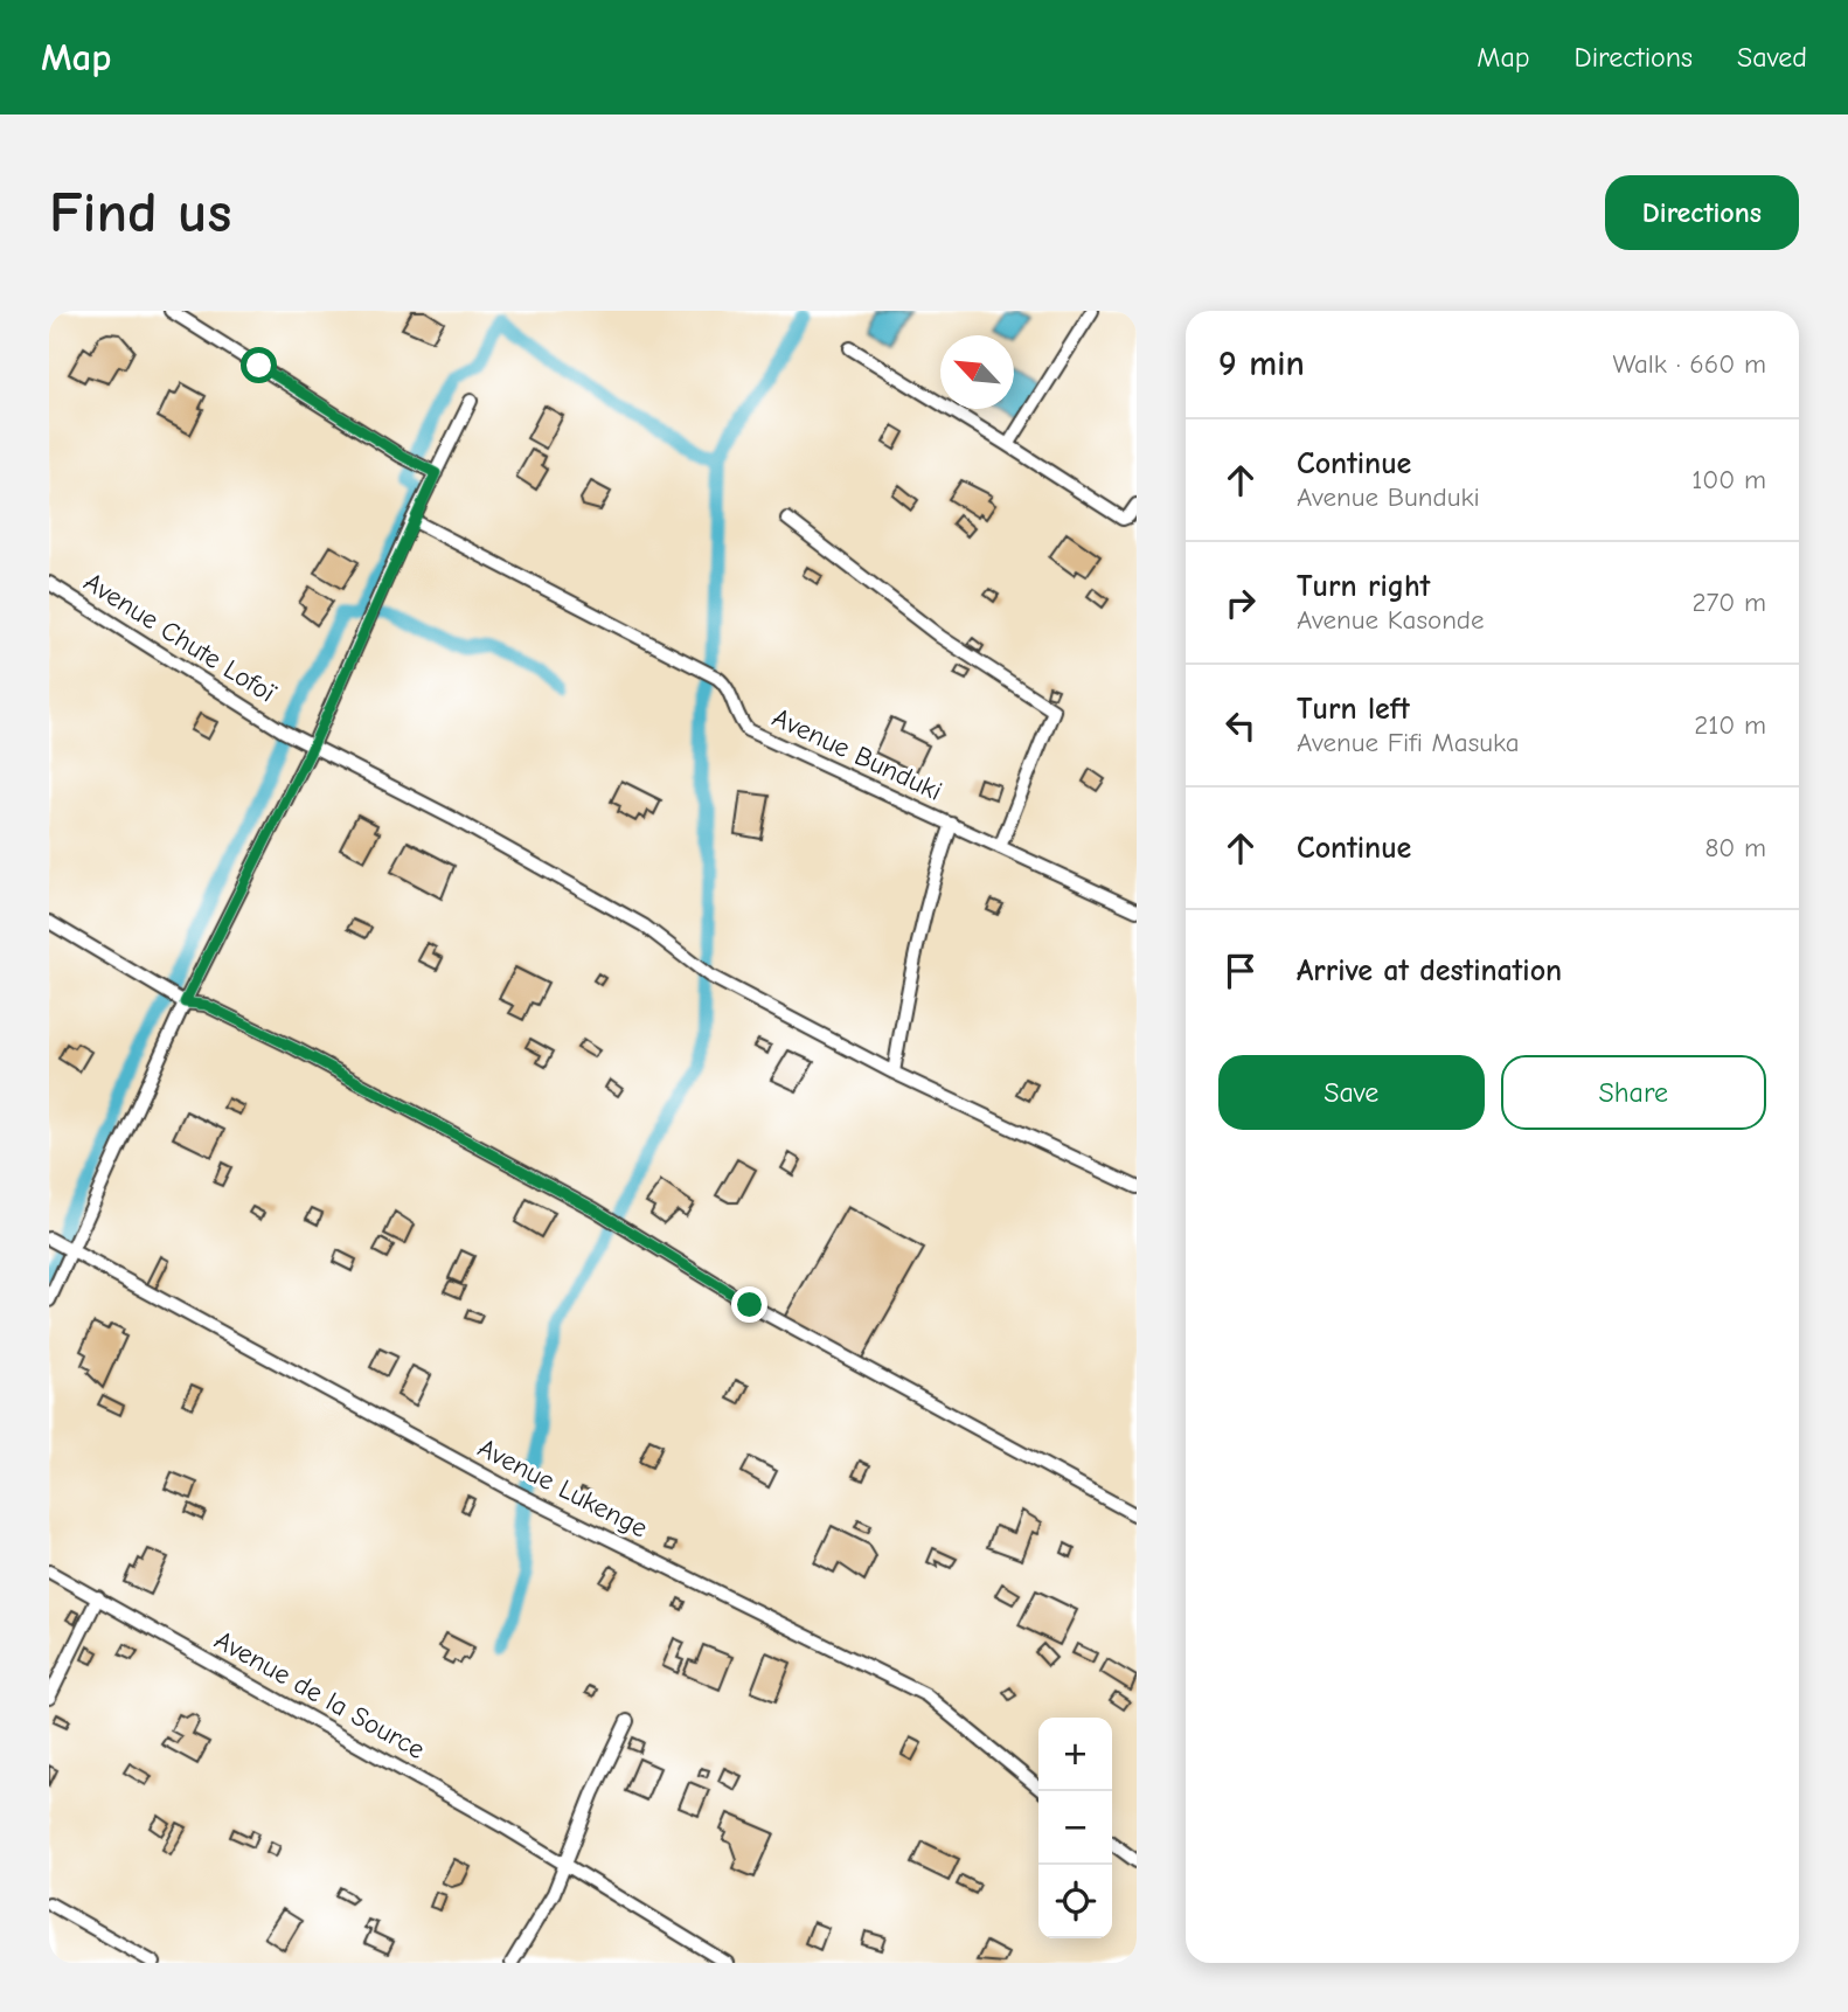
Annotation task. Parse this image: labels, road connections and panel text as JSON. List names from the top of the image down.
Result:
{
  "streets": {
    "street": [
      "Avenue Chute Lofoï",
      "Avenue Bunduki",
      "Avenue Lukenge",
      "Avenue de la Source"
    ]
  },
  "north": "top left",
  "page": {
    "header": "Map",
    "nav": ["Map", "Directions", "Saved"],
    "buttons": [
      "Directions",
      ["Save", "Share"]
    ],
    "title": "Find us",
    "heading": ["9 min", "Walk · 660 m"],
    "list": [
      ["Continue", "Avenue Bunduki", "100 m"],
      ["Turn right", "Avenue Kasonde", "270 m"],
      ["Turn left", "Avenue Fifi Masuka", "210 m"],
      ["Continue", "80 m"],
      "Arrive at destination"
    ],
    "map_buttons": ["+", "−"]
  }
}
